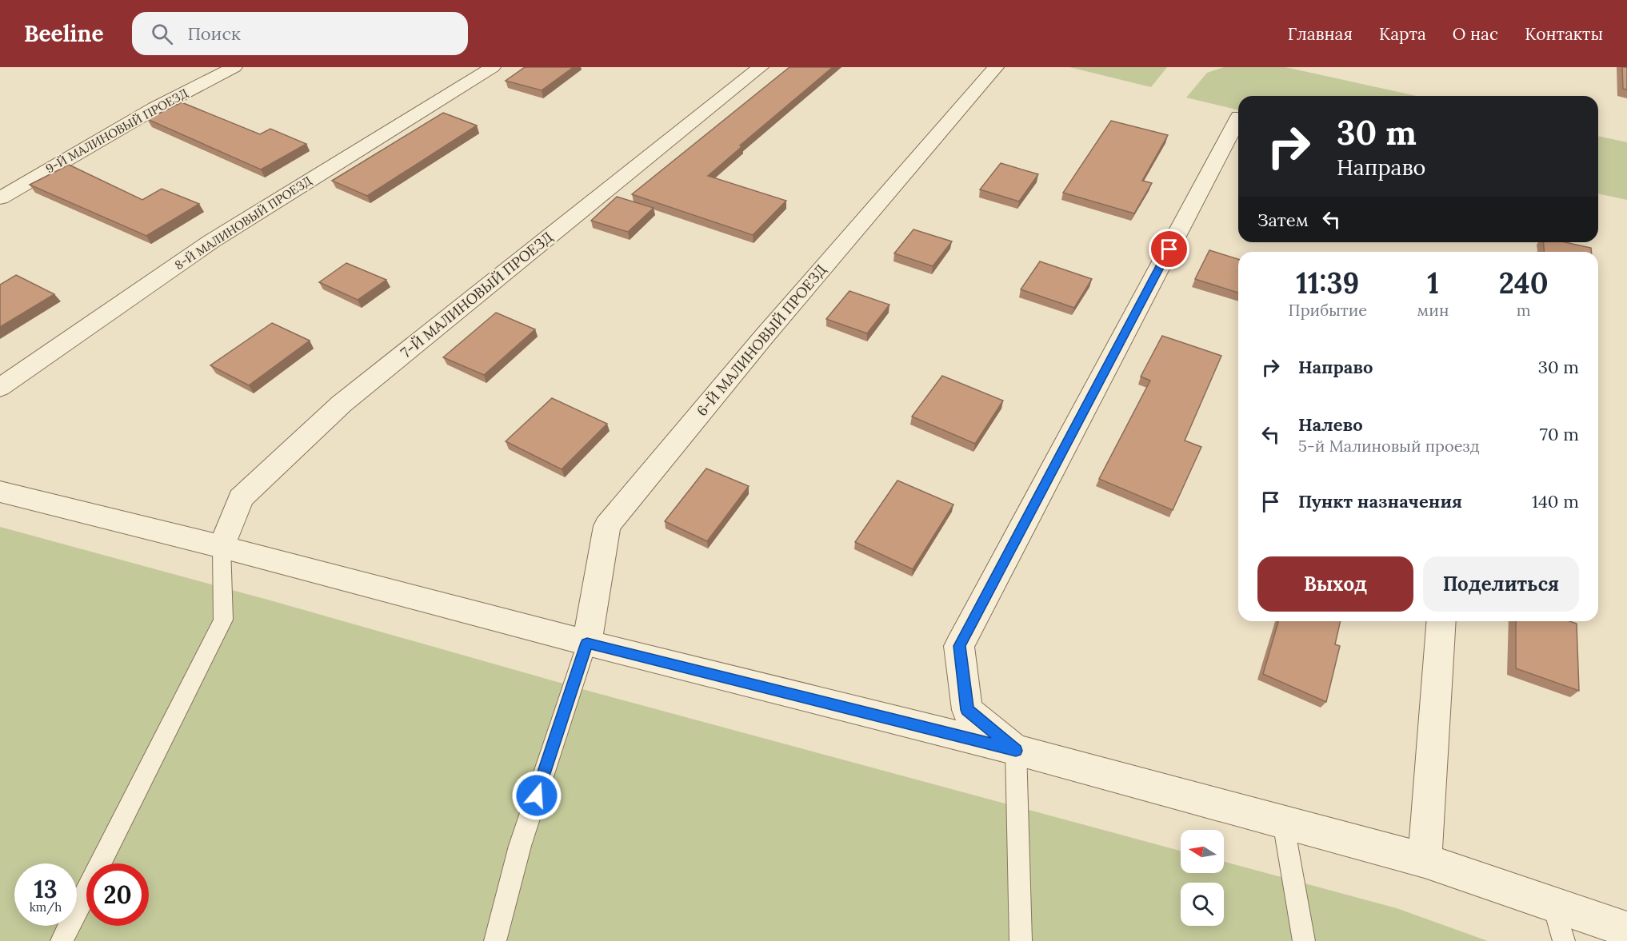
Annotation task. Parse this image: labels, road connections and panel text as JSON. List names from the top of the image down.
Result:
{
  "streets": {
    "street": [
      "9-Й МАЛИНОВЫЙ ПРОЕЗД",
      "8-Й МАЛИНОВЫЙ ПРОЕЗД",
      "7-Й МАЛИНОВЫЙ ПРОЕЗД",
      "6-Й МАЛИНОВЫЙ ПРОЕЗД"
    ]
  },
  "north": "left",
  "page": {
    "header": "Beeline",
    "search": "Поиск",
    "nav": [
      "Главная",
      "Карта",
      "О нас",
      "Контакты"
    ],
    "turn": ["30 m", "Направо"],
    "then": "Затем",
    "eta": [
      "11:39",
      "Прибытие",
      "1",
      "мин",
      "240",
      "m"
    ],
    "list": [
      {
        "name": "Направо",
        "value": "30 m"
      },
      {
        "name": "Налево",
        "note": "5-й Малиновый проезд",
        "value": "70 m"
      },
      {
        "name": "Пункт назначения",
        "value": "140 m"
      }
    ],
    "buttons": ["Выход", "Поделиться"],
    "speed": "13 km/h",
    "limit": "20"
  }
}
